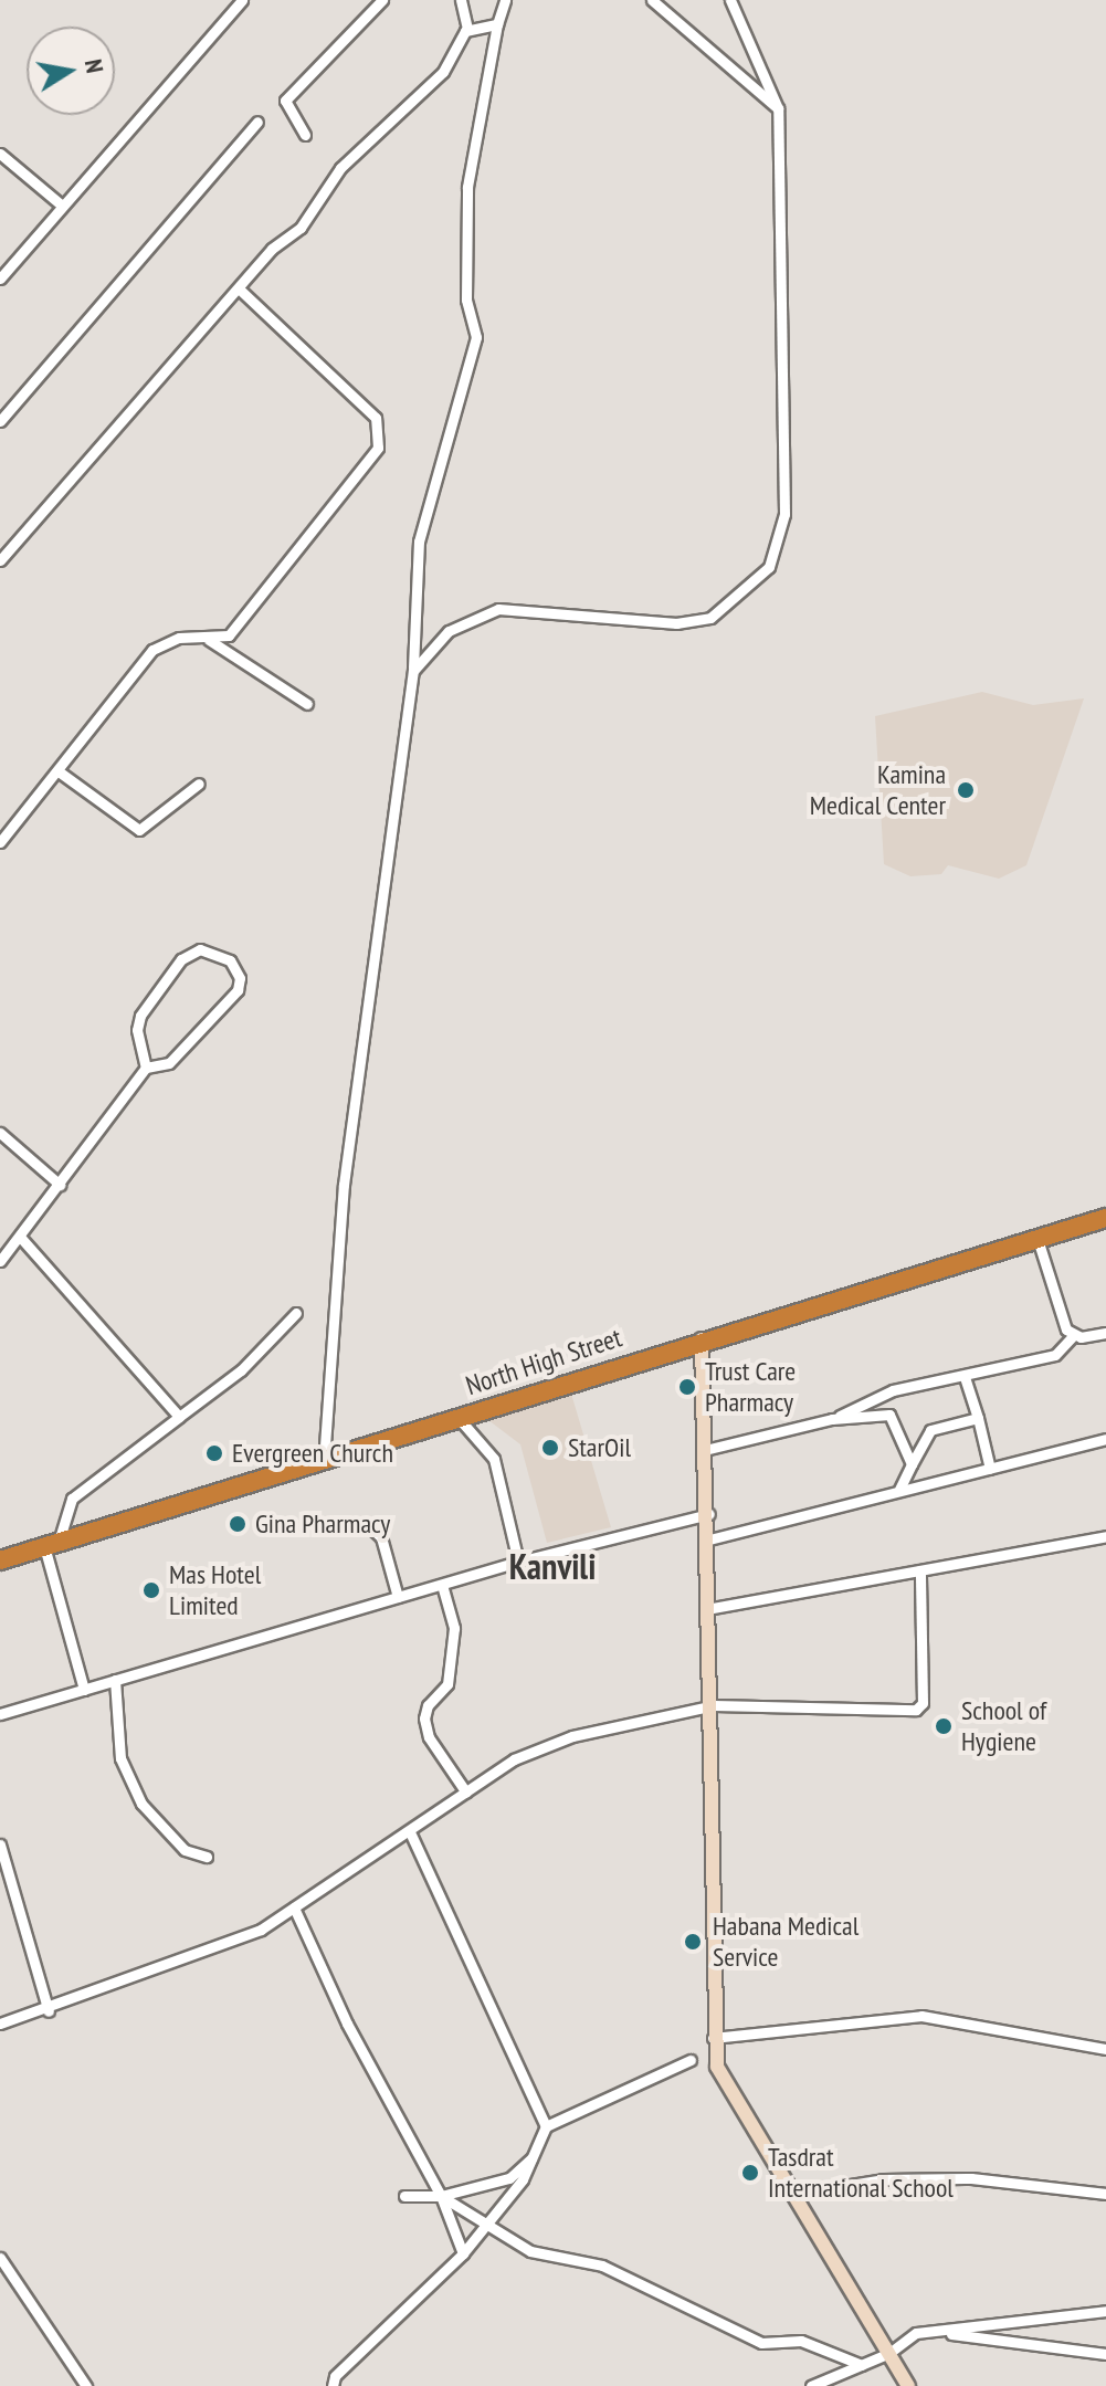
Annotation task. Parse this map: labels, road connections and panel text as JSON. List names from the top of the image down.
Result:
{
  "streets": {
    "highway": ["North High Street"]
  },
  "districts": ["Kanvili"],
  "places": [
    "Kamina Medical Center",
    "Trust Care Pharmacy",
    "StarOil",
    "Evergreen Church",
    "Gina Pharmacy",
    "Mas Hotel Limited",
    "School of Hygiene",
    "Habana Medical Service",
    "Tasdrat International School"
  ],
  "north": "right"
}
